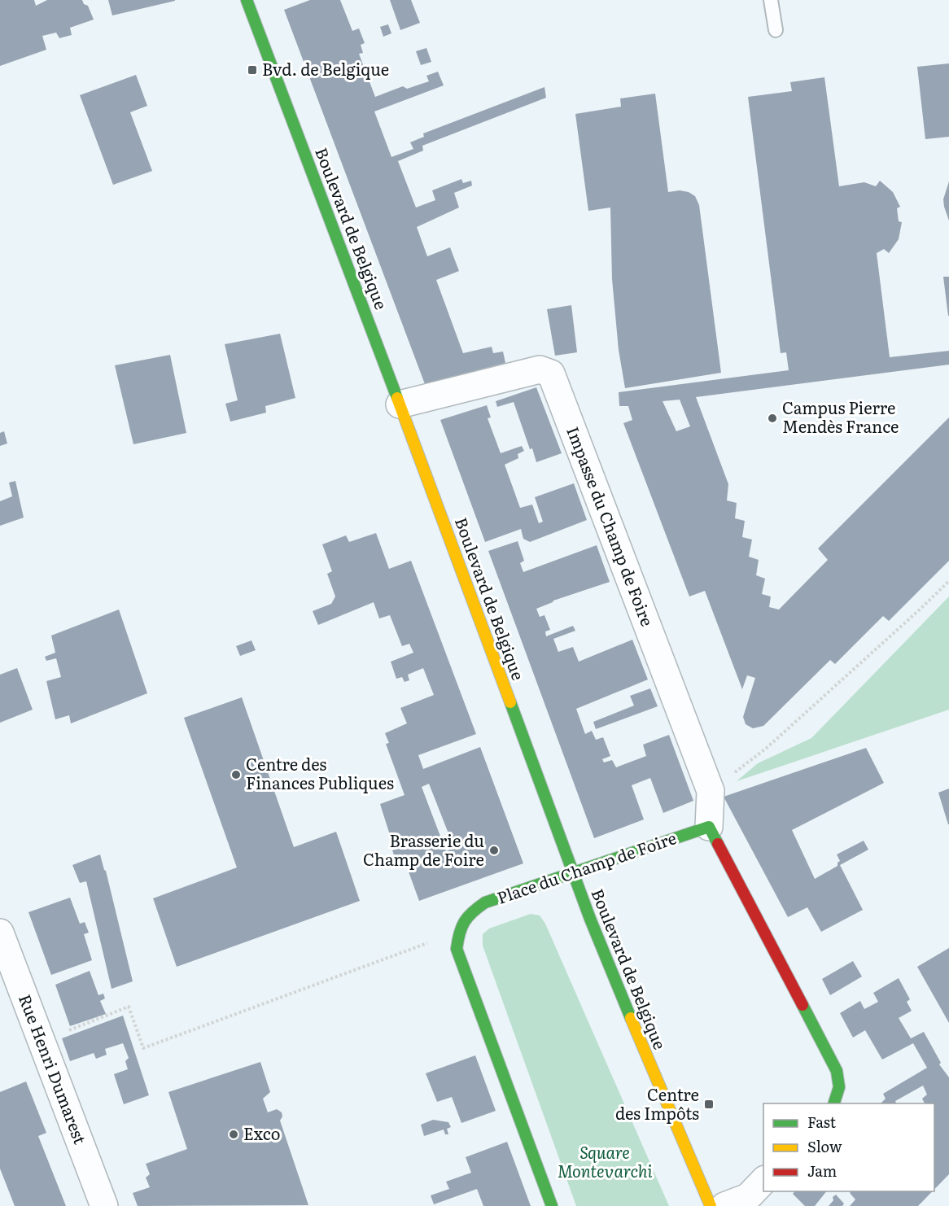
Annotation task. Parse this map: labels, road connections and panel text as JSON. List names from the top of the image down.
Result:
{
  "streets": {
    "main road": ["Boulevard de Belgique", "Place du Champ de Foire"],
    "street": ["Impasse du Champ de Foire", "Rue Henri Dumarest"]
  },
  "crossings": [
    ["Boulevard de Belgique", "Impasse du Champ de Foire"],
    ["Boulevard de Belgique", "Place du Champ de Foire"],
    ["Impasse du Champ de Foire", "Place du Champ de Foire"]
  ],
  "parks": ["Square Montevarchi"],
  "places": {
    "transit": ["Bvd. de Belgique", "Centre des Impôts"],
    "other": [
      "Campus Pierre Mendès France",
      "Centre des Finances Publiques",
      "Brasserie du Champ de Foire",
      "Exco"
    ]
  },
  "legend": ["Fast", "Slow", "Jam"]
}
